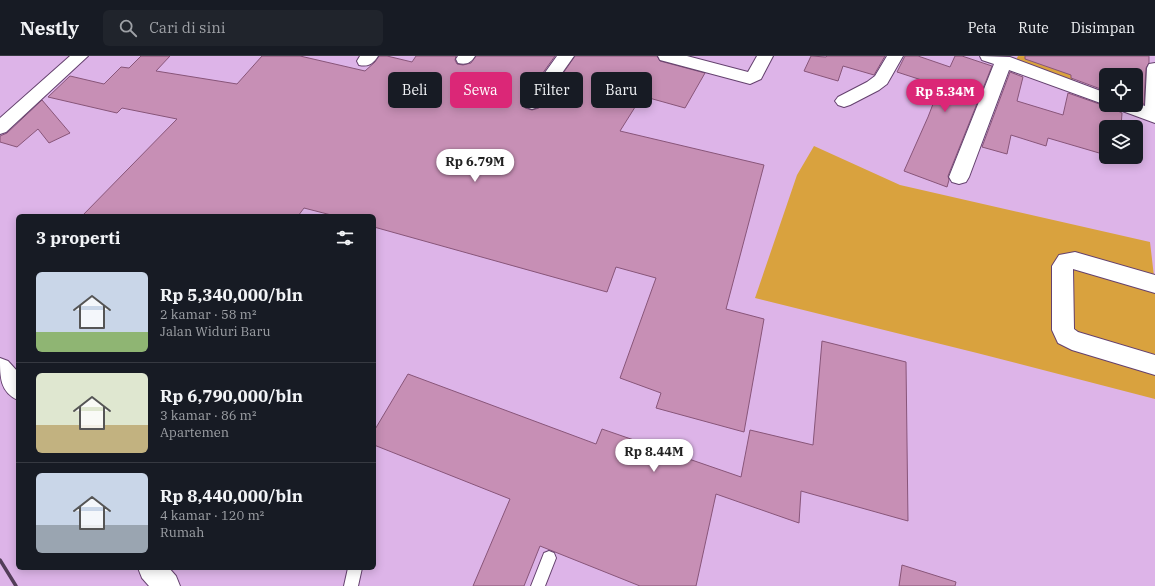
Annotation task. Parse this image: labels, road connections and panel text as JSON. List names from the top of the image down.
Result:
{
  "page": {
    "header": "Nestly",
    "search": "Cari di sini",
    "nav": ["Peta", "Rute", "Disimpan"],
    "chip": [
      "Beli",
      "Sewa",
      "Filter",
      "Baru"
    ],
    "price": ["Rp 5.34M", "Rp 6.79M", "Rp 8.44M"],
    "heading": "3 properti",
    "list": [
      {
        "name": "Rp 5,340,000/bln",
        "note": "2 kamar · 58 m² · Jalan Widuri Baru"
      },
      {
        "name": "Rp 6,790,000/bln",
        "note": "3 kamar · 86 m² · Apartemen"
      },
      {
        "name": "Rp 8,440,000/bln",
        "note": "4 kamar · 120 m² · Rumah"
      }
    ]
  }
}
